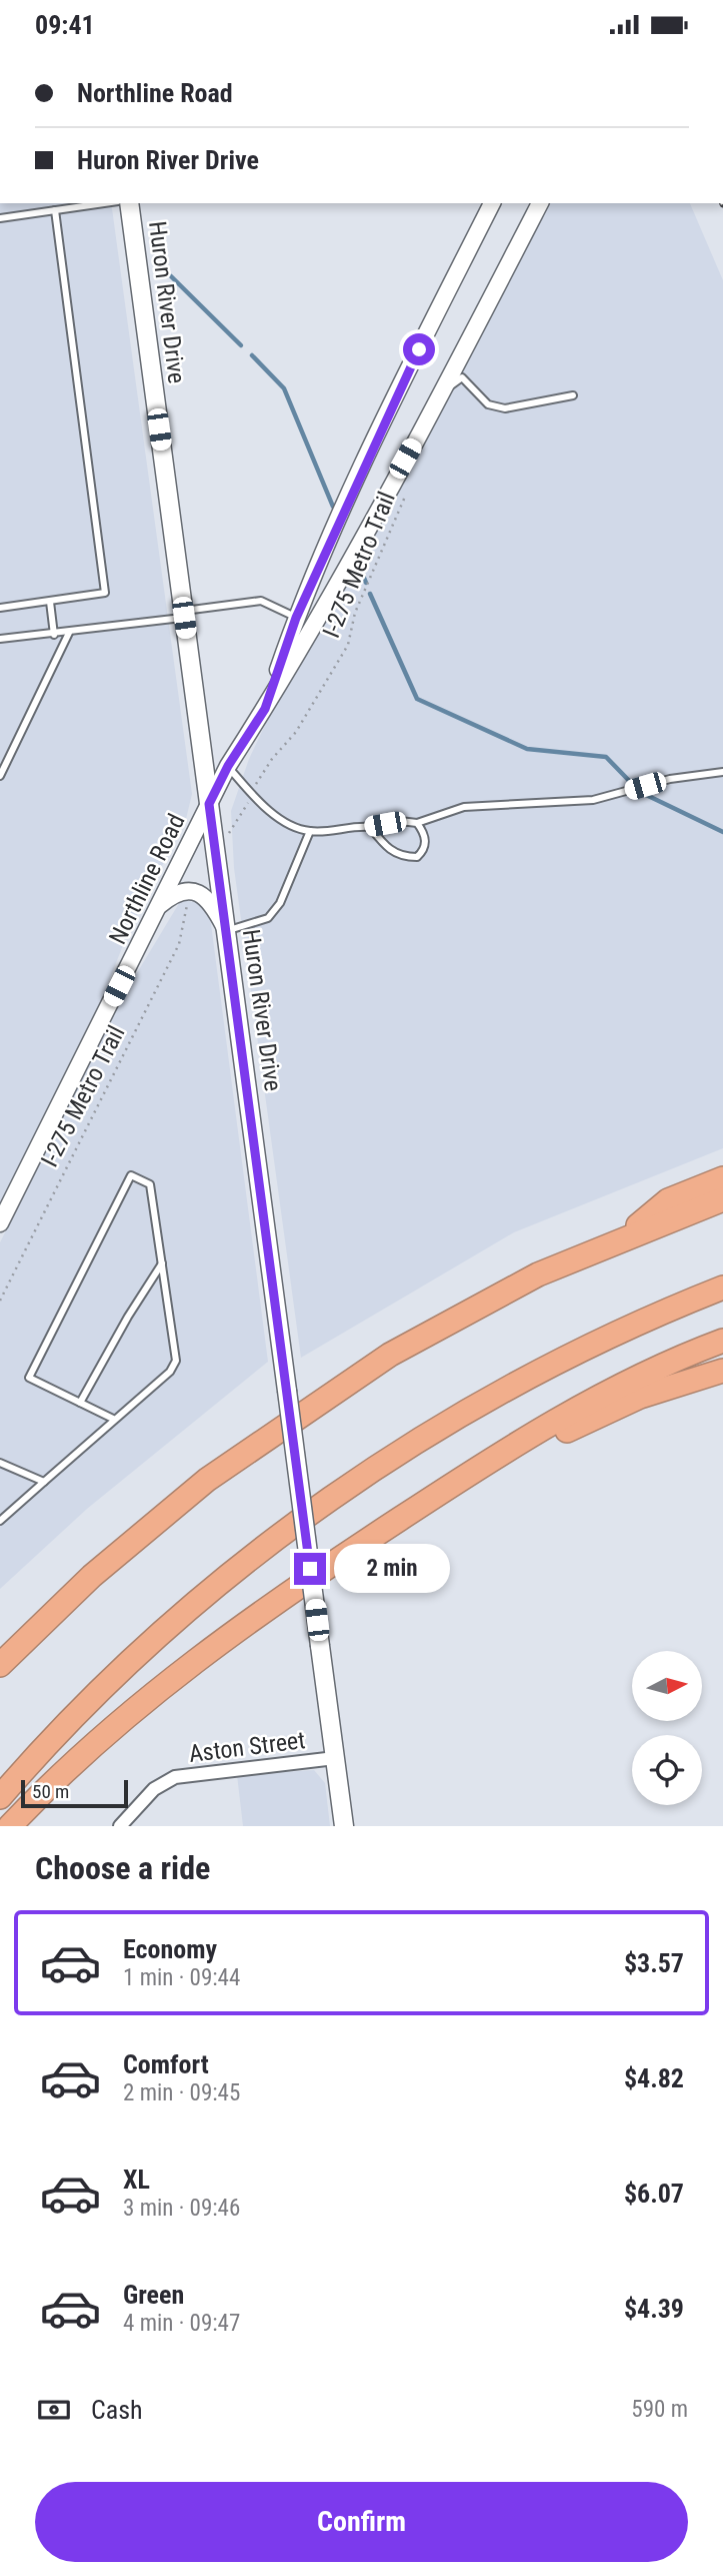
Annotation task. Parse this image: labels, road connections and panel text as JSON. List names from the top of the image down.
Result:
{
  "streets": {
    "main road": ["Huron River Drive"],
    "street": ["Northline Road", "Aston Street"],
    "path": ["I-275 Metro Trail"]
  },
  "crossings": [
    ["Huron River Drive", "Northline Road"],
    ["Huron River Drive", "Aston Street"]
  ],
  "scale_bar": "50 m",
  "north": "right",
  "page": {
    "status": "09:41",
    "banner": ["Northline Road", "Huron River Drive"],
    "bubble": "2 min",
    "scale": "50 m",
    "heading": "Choose a ride",
    "list": [
      {
        "name": "Economy",
        "note": "1 min · 09:44",
        "value": "$3.57"
      },
      {
        "name": "Comfort",
        "note": "2 min · 09:45",
        "value": "$4.82"
      },
      {
        "name": "XL",
        "note": "3 min · 09:46",
        "value": "$6.07"
      },
      {
        "name": "Green",
        "note": "4 min · 09:47",
        "value": "$4.39"
      }
    ],
    "pay": ["Cash", "590 m"],
    "buttons": "Confirm"
  }
}
